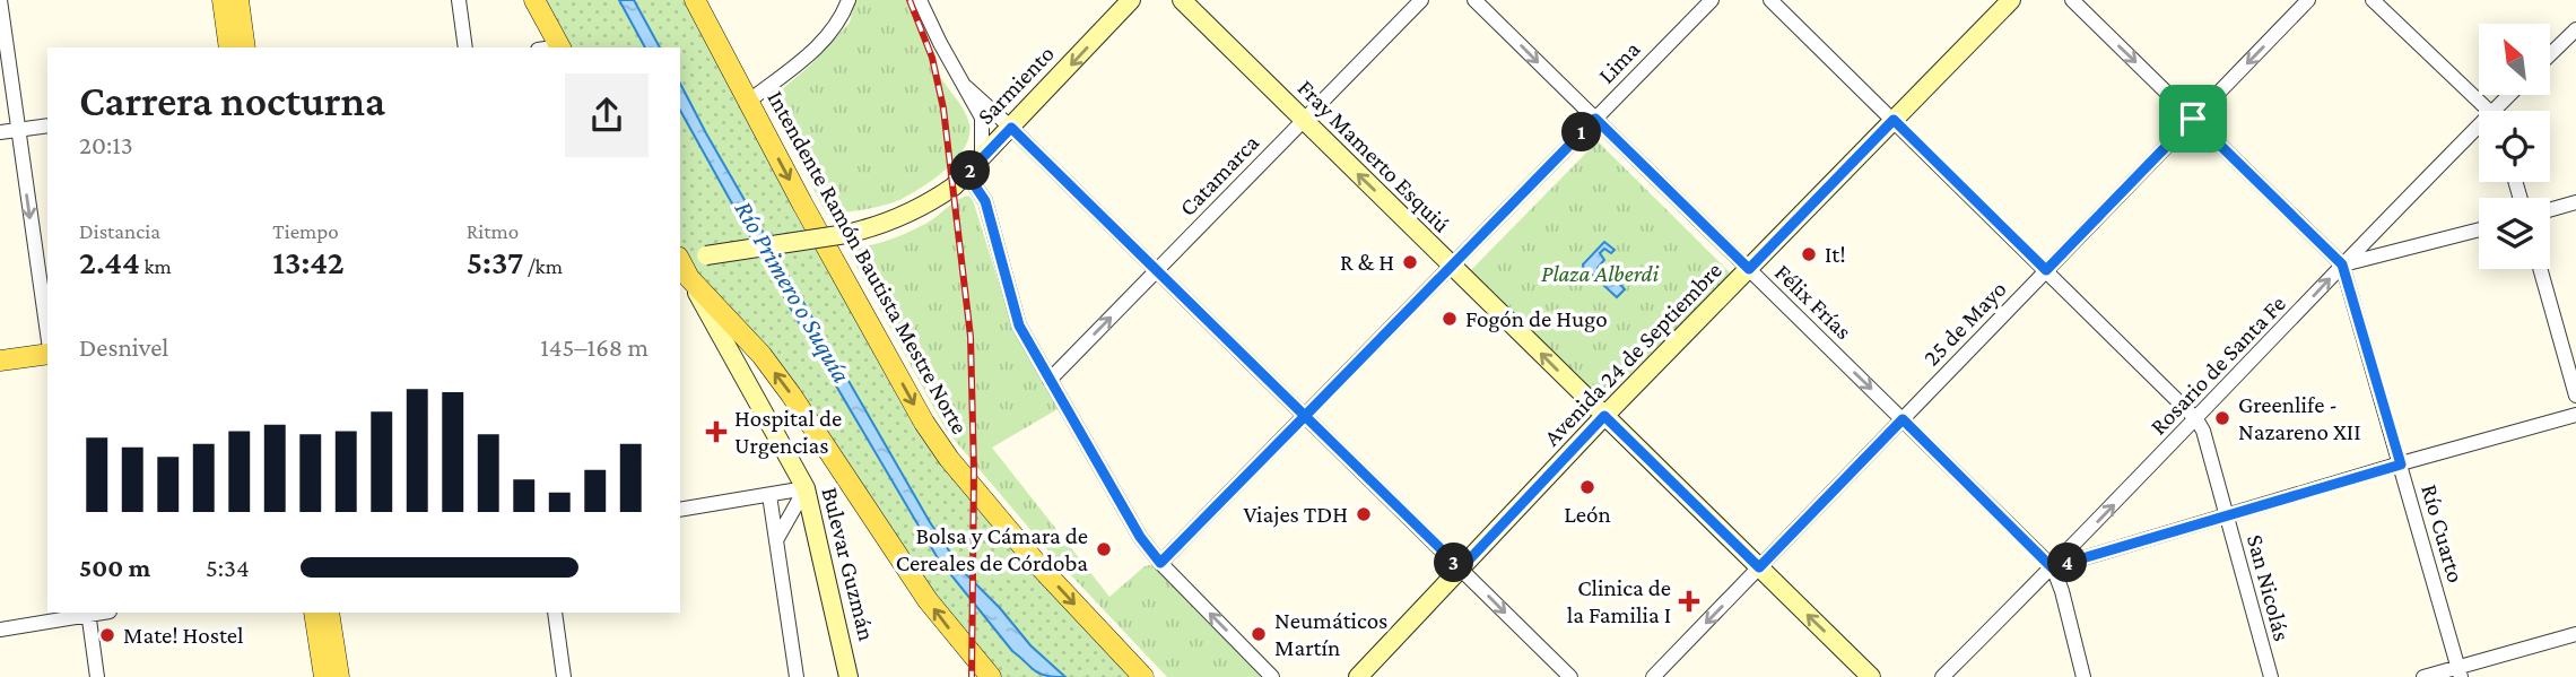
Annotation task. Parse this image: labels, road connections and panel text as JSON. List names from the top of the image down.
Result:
{
  "streets": {
    "main road": [
      "Sarmiento",
      "Fray Mamerto Esquiú",
      "Intendente Ramón Bautista Mestre Norte",
      "Avenida 24 de Septiembre",
      "Bulevar Guzmán"
    ],
    "street": [
      "Lima",
      "Catamarca",
      "Félix Frías",
      "25 de Mayo",
      "Rosario de Santa Fe",
      "Río Cuarto",
      "San Nicolás"
    ]
  },
  "crossings": [
    ["Lima", "Fray Mamerto Esquiú"],
    ["Lima", "Félix Frías"],
    ["Sarmiento", "Bulevar Guzmán"],
    ["Fray Mamerto Esquiú", "Catamarca"],
    ["Fray Mamerto Esquiú", "25 de Mayo"],
    ["Fray Mamerto Esquiú", "Avenida 24 de Septiembre"],
    ["Félix Frías", "25 de Mayo"],
    ["Félix Frías", "Avenida 24 de Septiembre"],
    ["Félix Frías", "Rosario de Santa Fe"],
    ["Rosario de Santa Fe", "Río Cuarto"],
    ["Rosario de Santa Fe", "San Nicolás"]
  ],
  "one_way": ["Fray Mamerto Esquiú", "Félix Frías", "Rosario de Santa Fe"],
  "water": ["Río Primero o Suquía"],
  "parks": ["Plaza Alberdi"],
  "places": {
    "other": [
      "It!",
      "R & H",
      "Fogón de Hugo",
      "Greenlife - Nazareno XII",
      "León",
      "Viajes TDH",
      "Bolsa y Cámara de Cereales de Córdoba",
      "Neumáticos Martín",
      "Mate! Hostel"
    ],
    "health": ["Hospital de Urgencias", "Clinica de la Familia I"]
  },
  "north": "top left",
  "page": {
    "heading": ["Carrera nocturna", "20:13"],
    "pins": [
      "1",
      "2",
      "3",
      "4"
    ],
    "stats": [
      ["Distancia", "2.44 km"],
      ["Tiempo", "13:42"],
      ["Ritmo", "5:37 /km"]
    ],
    "chart": ["Desnivel", "145–168 m"],
    "list": [
      {
        "name": "500 m",
        "note": "5:34"
      }
    ]
  }
}
